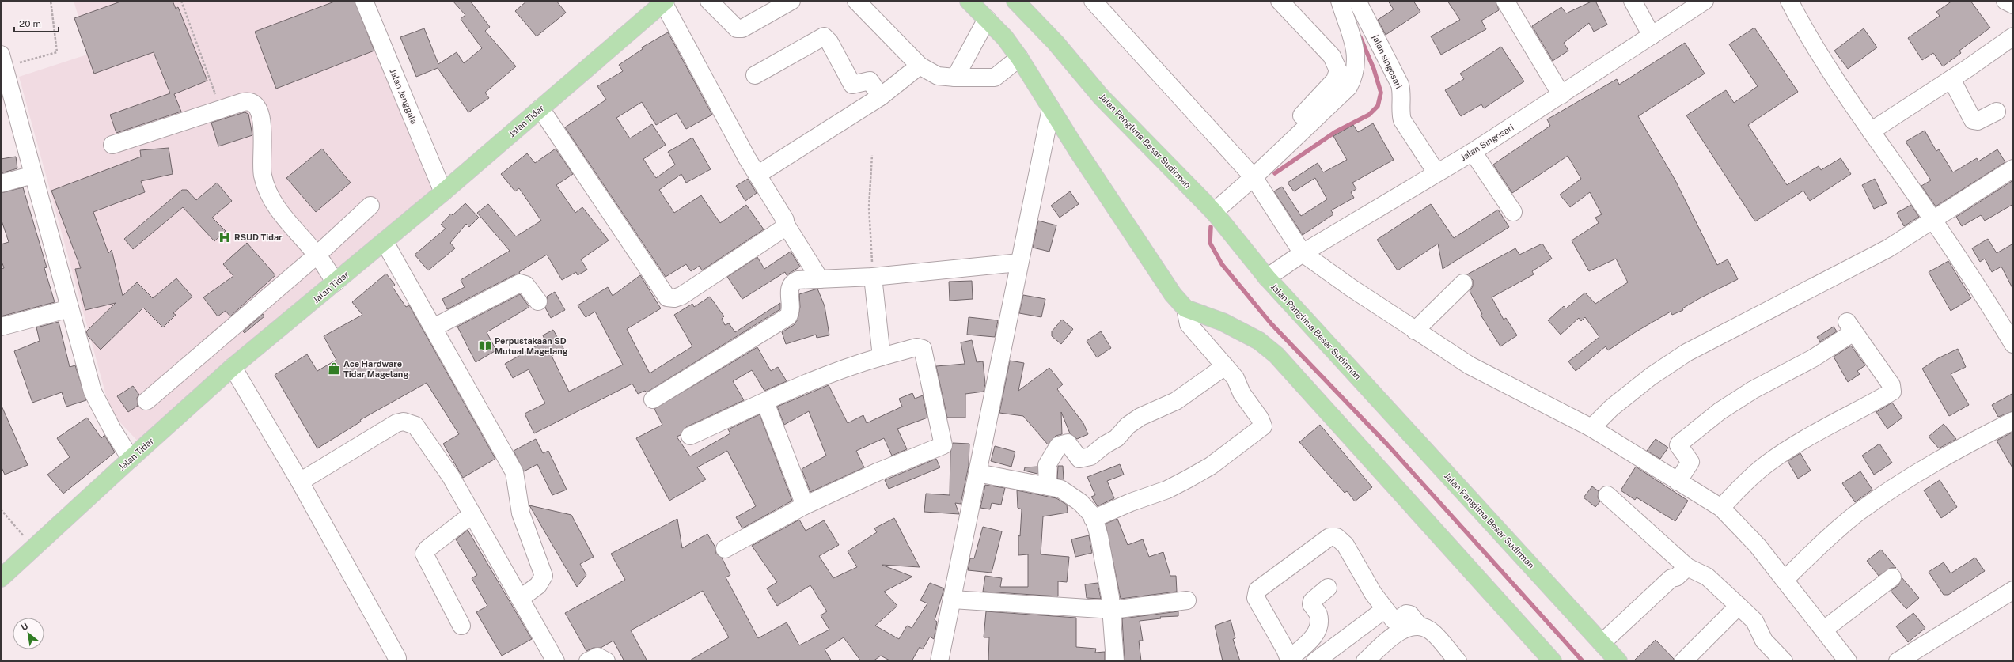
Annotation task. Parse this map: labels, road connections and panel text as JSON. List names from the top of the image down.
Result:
{
  "streets": {
    "main road": ["Jalan Tidar", "Jalan Panglima Besar Sudirman"],
    "street": ["jalan singosari", "Jalan Jenggala", "Jalan Singosari"]
  },
  "crossings": [
    ["jalan singosari", "Jalan Singosari"],
    ["Jalan Jenggala", "Jalan Tidar"],
    ["Jalan Panglima Besar Sudirman", "Jalan Singosari"]
  ],
  "places": {
    "hospital": ["RSUD Tidar"],
    "library": ["Perpustakaan SD Mutual Magelang"],
    "shop": ["Ace Hardware Tidar Magelang"]
  },
  "scale_bar": "20 m",
  "north": "top left"
}
